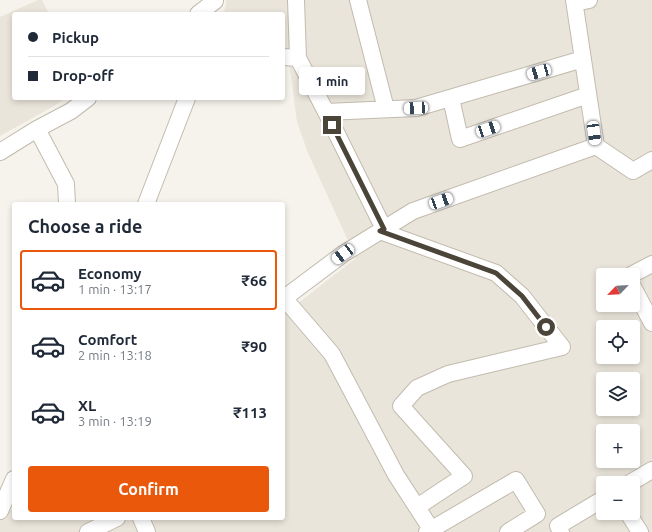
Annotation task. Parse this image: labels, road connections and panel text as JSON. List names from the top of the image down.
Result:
{
  "north": "bottom left",
  "page": {
    "banner": ["Pickup", "Drop-off"],
    "bubble": "1 min",
    "heading": "Choose a ride",
    "list": [
      {
        "name": "Economy",
        "note": "1 min · 13:17",
        "value": "₹66"
      },
      {
        "name": "Comfort",
        "note": "2 min · 13:18",
        "value": "₹90"
      },
      {
        "name": "XL",
        "note": "3 min · 13:19",
        "value": "₹113"
      }
    ],
    "map_buttons": ["+", "−"],
    "buttons": "Confirm"
  }
}
